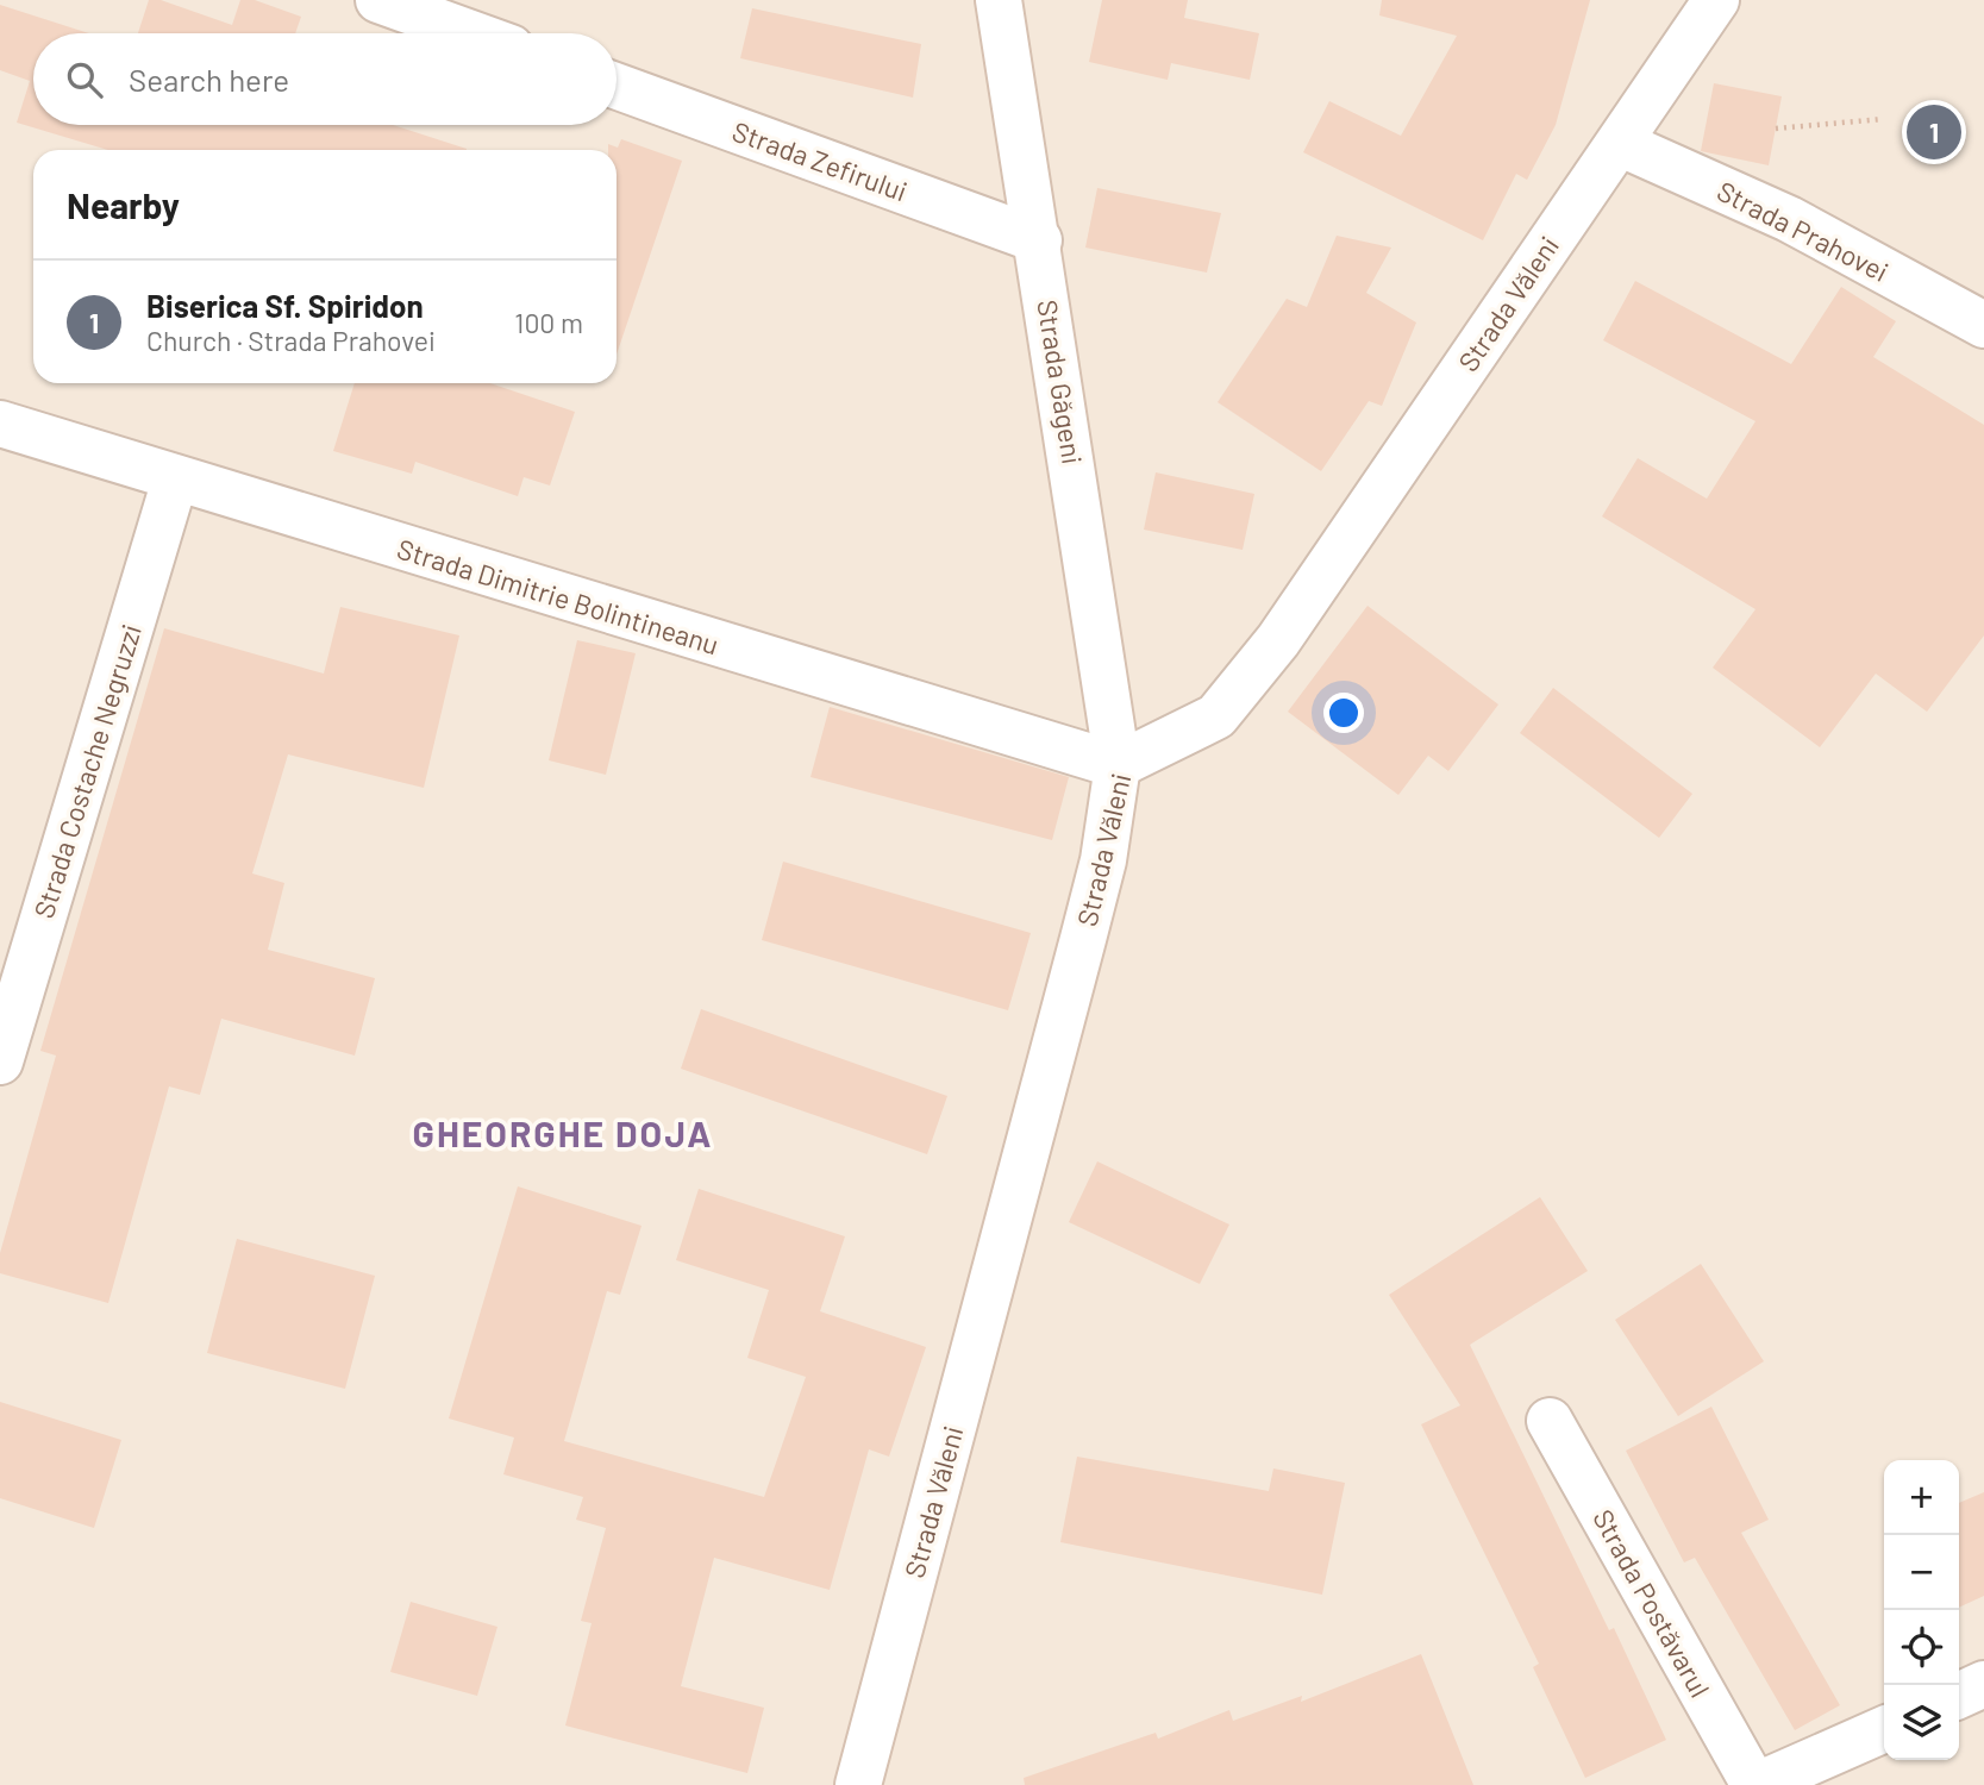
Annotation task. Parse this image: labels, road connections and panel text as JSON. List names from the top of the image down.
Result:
{
  "streets": {
    "street": [
      "Strada Zefirului",
      "Strada Prahovei",
      "Strada Văleni",
      "Strada Găgeni",
      "Strada Dimitrie Bolintineanu",
      "Strada Costache Negruzzi",
      "Strada Postăvarul"
    ]
  },
  "crossings": [
    ["Strada Zefirului", "Strada Găgeni"],
    ["Strada Prahovei", "Strada Văleni"],
    ["Strada Văleni", "Strada Găgeni"],
    ["Strada Văleni", "Strada Dimitrie Bolintineanu"],
    ["Strada Găgeni", "Strada Dimitrie Bolintineanu"],
    ["Strada Dimitrie Bolintineanu", "Strada Costache Negruzzi"]
  ],
  "districts": ["GHEORGHE DOJA"],
  "page": {
    "search": "Search here",
    "pins": "1",
    "heading": "Nearby",
    "list": [
      {
        "mark": "1",
        "name": "Biserica Sf. Spiridon",
        "note": "Church · Strada Prahovei",
        "value": "100 m"
      }
    ],
    "map_buttons": ["+", "−"]
  }
}
